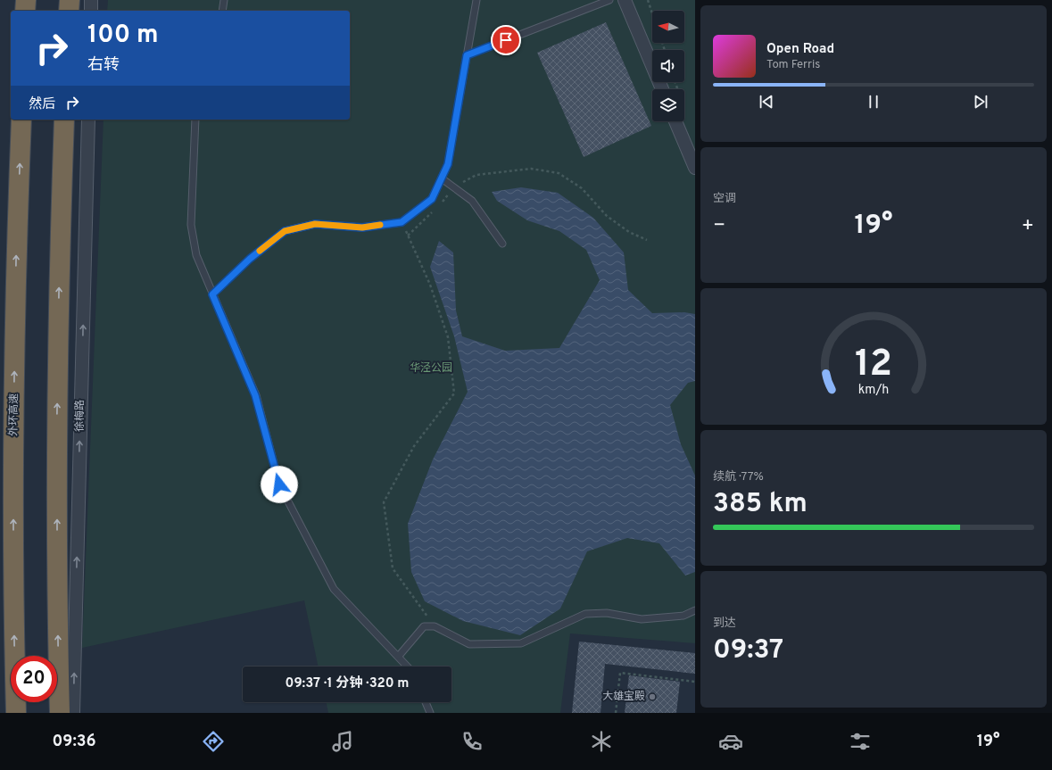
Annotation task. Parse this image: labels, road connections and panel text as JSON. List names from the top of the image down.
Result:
{
  "streets": {
    "highway": ["外环高速"],
    "street": ["徐梅路"]
  },
  "one_way": ["徐梅路"],
  "parks": ["华泾公园"],
  "places": ["大雄宝殿"],
  "north": "left",
  "page": {
    "turn": ["100 m", "右转"],
    "song": ["Open Road", "Tom Ferris"],
    "then": "然后",
    "tile": [
      "空调",
      ["续航 · 77%", "385 km"],
      ["到达", "09:37"]
    ],
    "heat": ["−", "19°", "+"],
    "limit": "20",
    "trip": "09:37 · 1 分钟 · 320 m",
    "tabs": ["09:36", "19°"],
    "gauge": ["12", "km/h"]
  }
}
